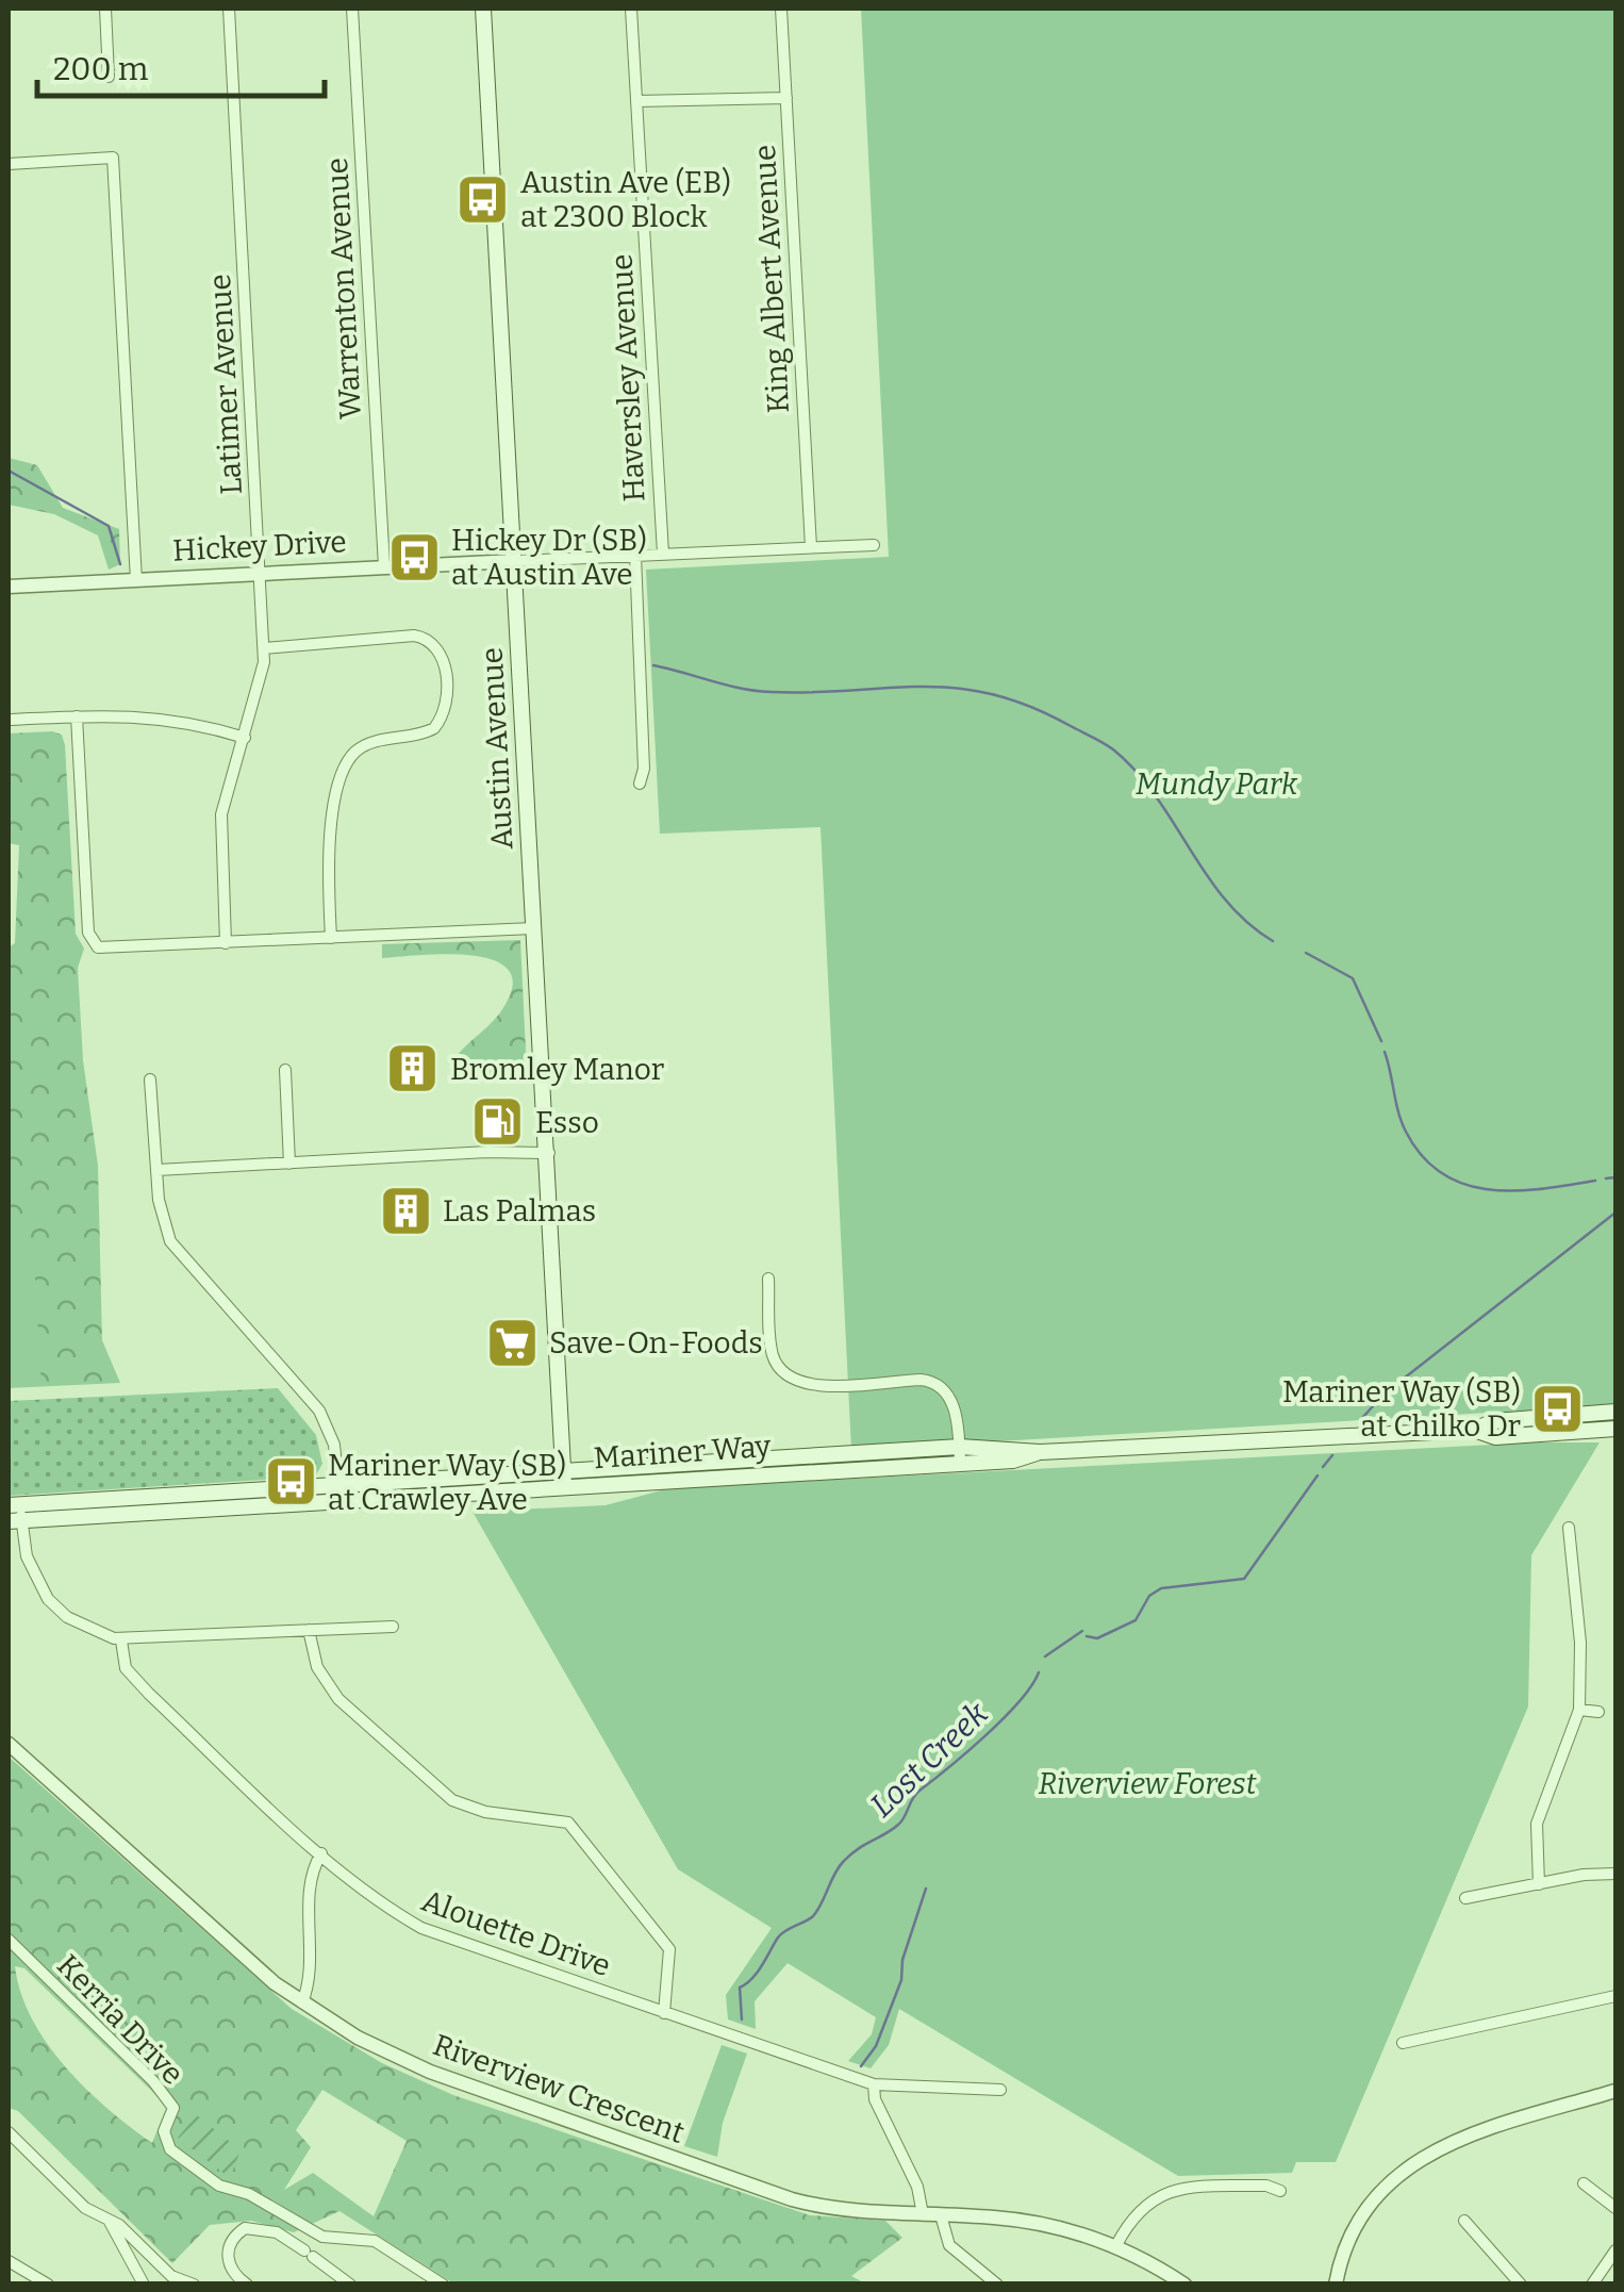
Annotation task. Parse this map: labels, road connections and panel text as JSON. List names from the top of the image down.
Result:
{
  "streets": {
    "main road": ["Austin Avenue", "Mariner Way"],
    "street": [
      "King Albert Avenue",
      "Warrenton Avenue",
      "Haversley Avenue",
      "Latimer Avenue",
      "Hickey Drive",
      "Alouette Drive",
      "Kerria Drive",
      "Riverview Crescent"
    ]
  },
  "crossings": [
    ["Warrenton Avenue", "Hickey Drive"],
    ["Latimer Avenue", "Hickey Drive"],
    ["Hickey Drive", "Austin Avenue"],
    ["Austin Avenue", "Mariner Way"]
  ],
  "water": ["Lost Creek"],
  "parks": ["Mundy Park", "Riverview Forest"],
  "places": {
    "bus stop": [
      "Austin Ave (EB) at 2300 Block",
      "Hickey Dr (SB) at Austin Ave",
      "Mariner Way (SB) at Chilko Dr",
      "Mariner Way (SB) at Crawley Ave"
    ],
    "building": ["Bromley Manor", "Las Palmas"],
    "fuel station": ["Esso"],
    "supermarket": ["Save-On-Foods"]
  },
  "scale_bar": "200 m"
}
